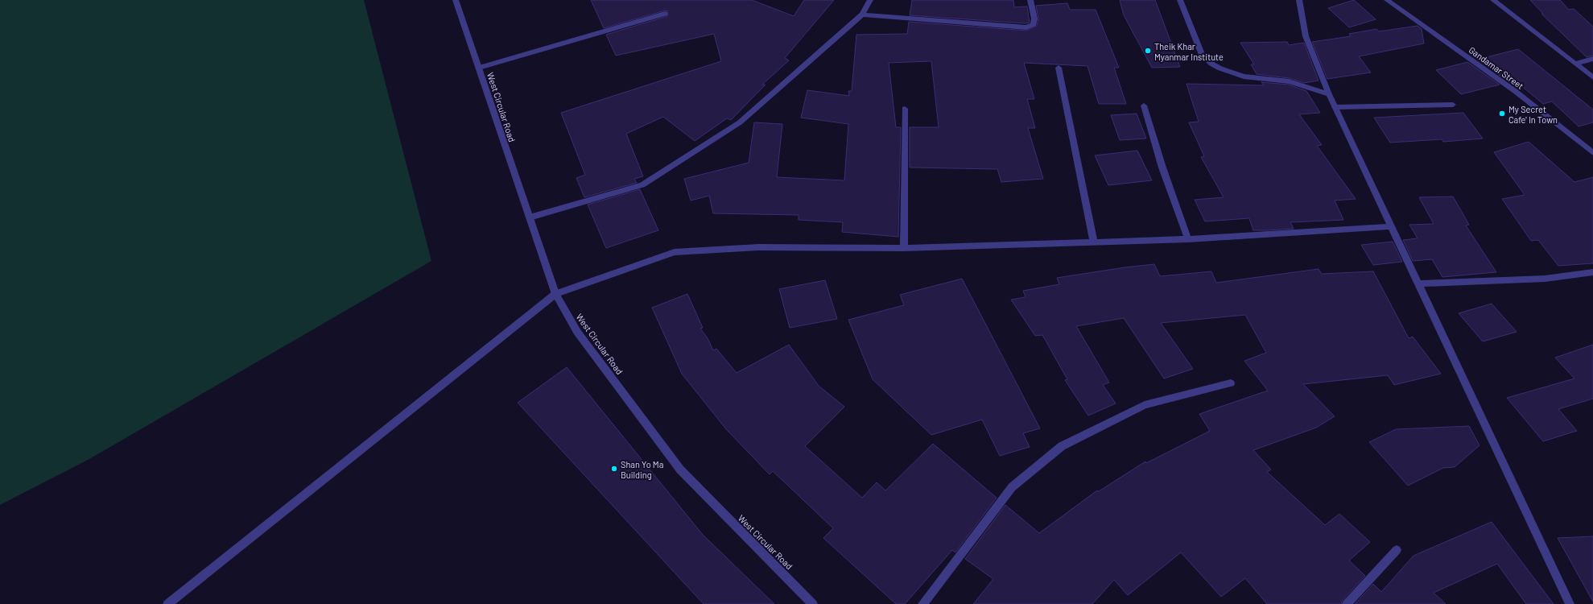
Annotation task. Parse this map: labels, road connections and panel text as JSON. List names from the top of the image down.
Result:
{
  "streets": {
    "street": ["Gandamar Street", "West Circular Road"]
  },
  "places": ["Theik Khar Myanmar Institute", "My Secret Cafe' In Town", "Shan Yo Ma Building"]
}
